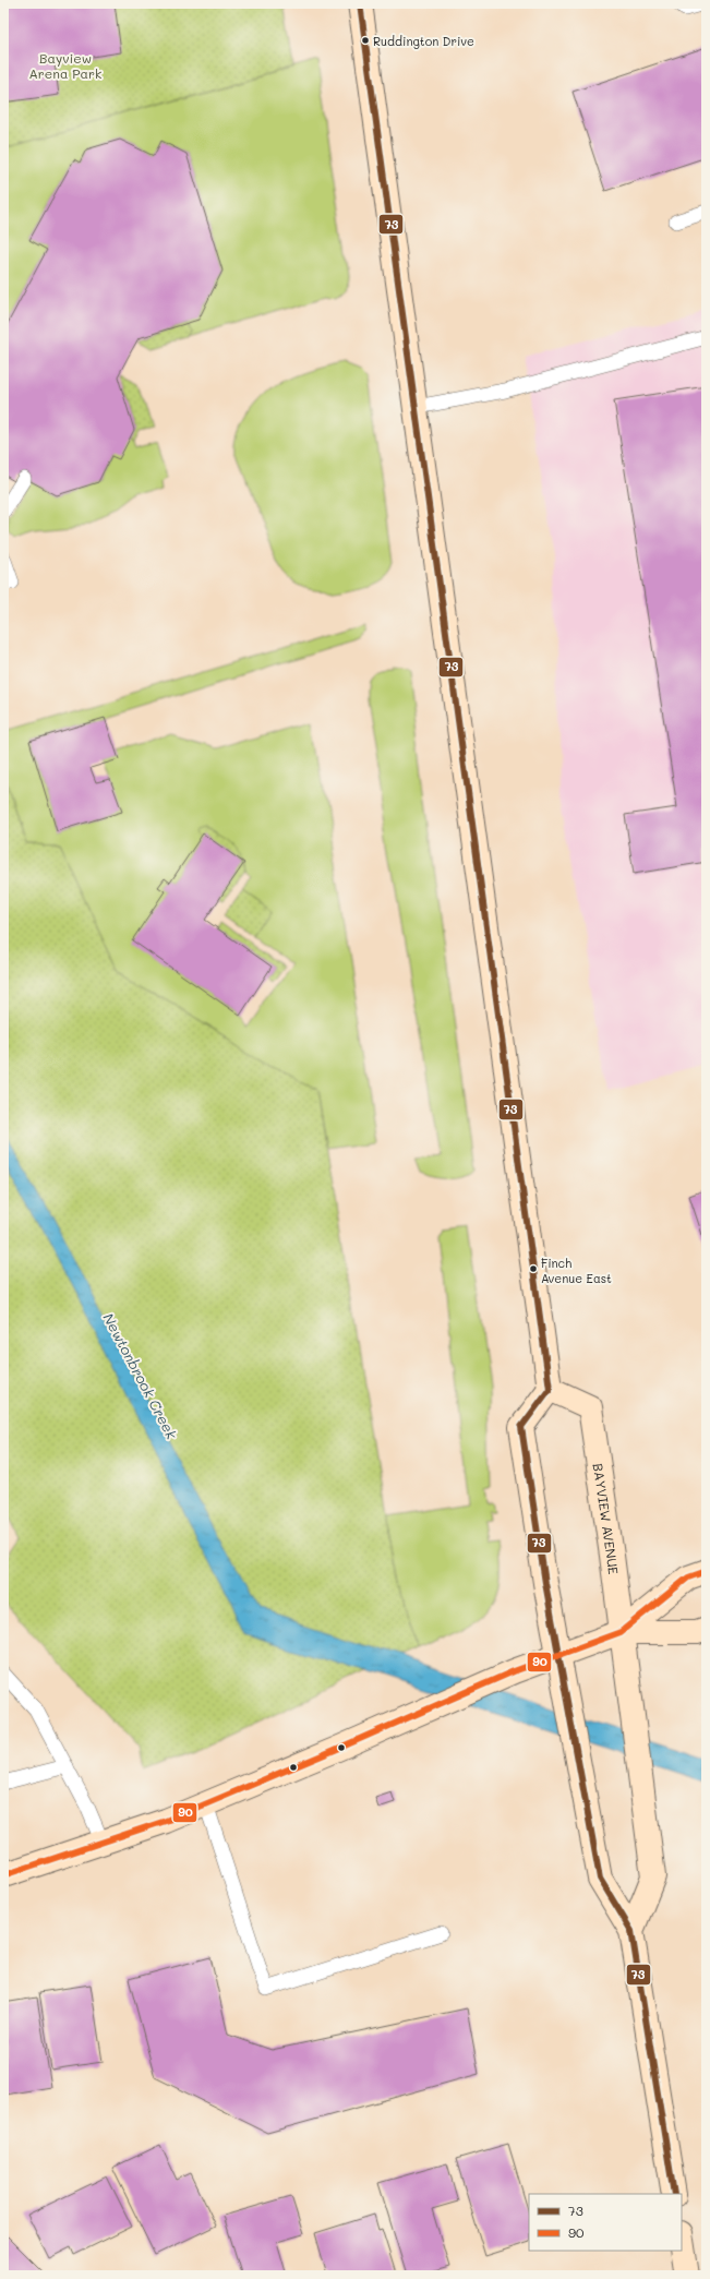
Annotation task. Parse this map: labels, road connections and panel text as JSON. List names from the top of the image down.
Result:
{
  "streets": {
    "main road": ["BAYVIEW AVENUE"]
  },
  "water": ["Newtonbrook Creek"],
  "parks": ["Bayview Arena Park"],
  "places": ["Ruddington Drive", "Finch Avenue East"],
  "lines": ["transit line 73", "transit line 90"],
  "legend": ["73", "90"]
}
